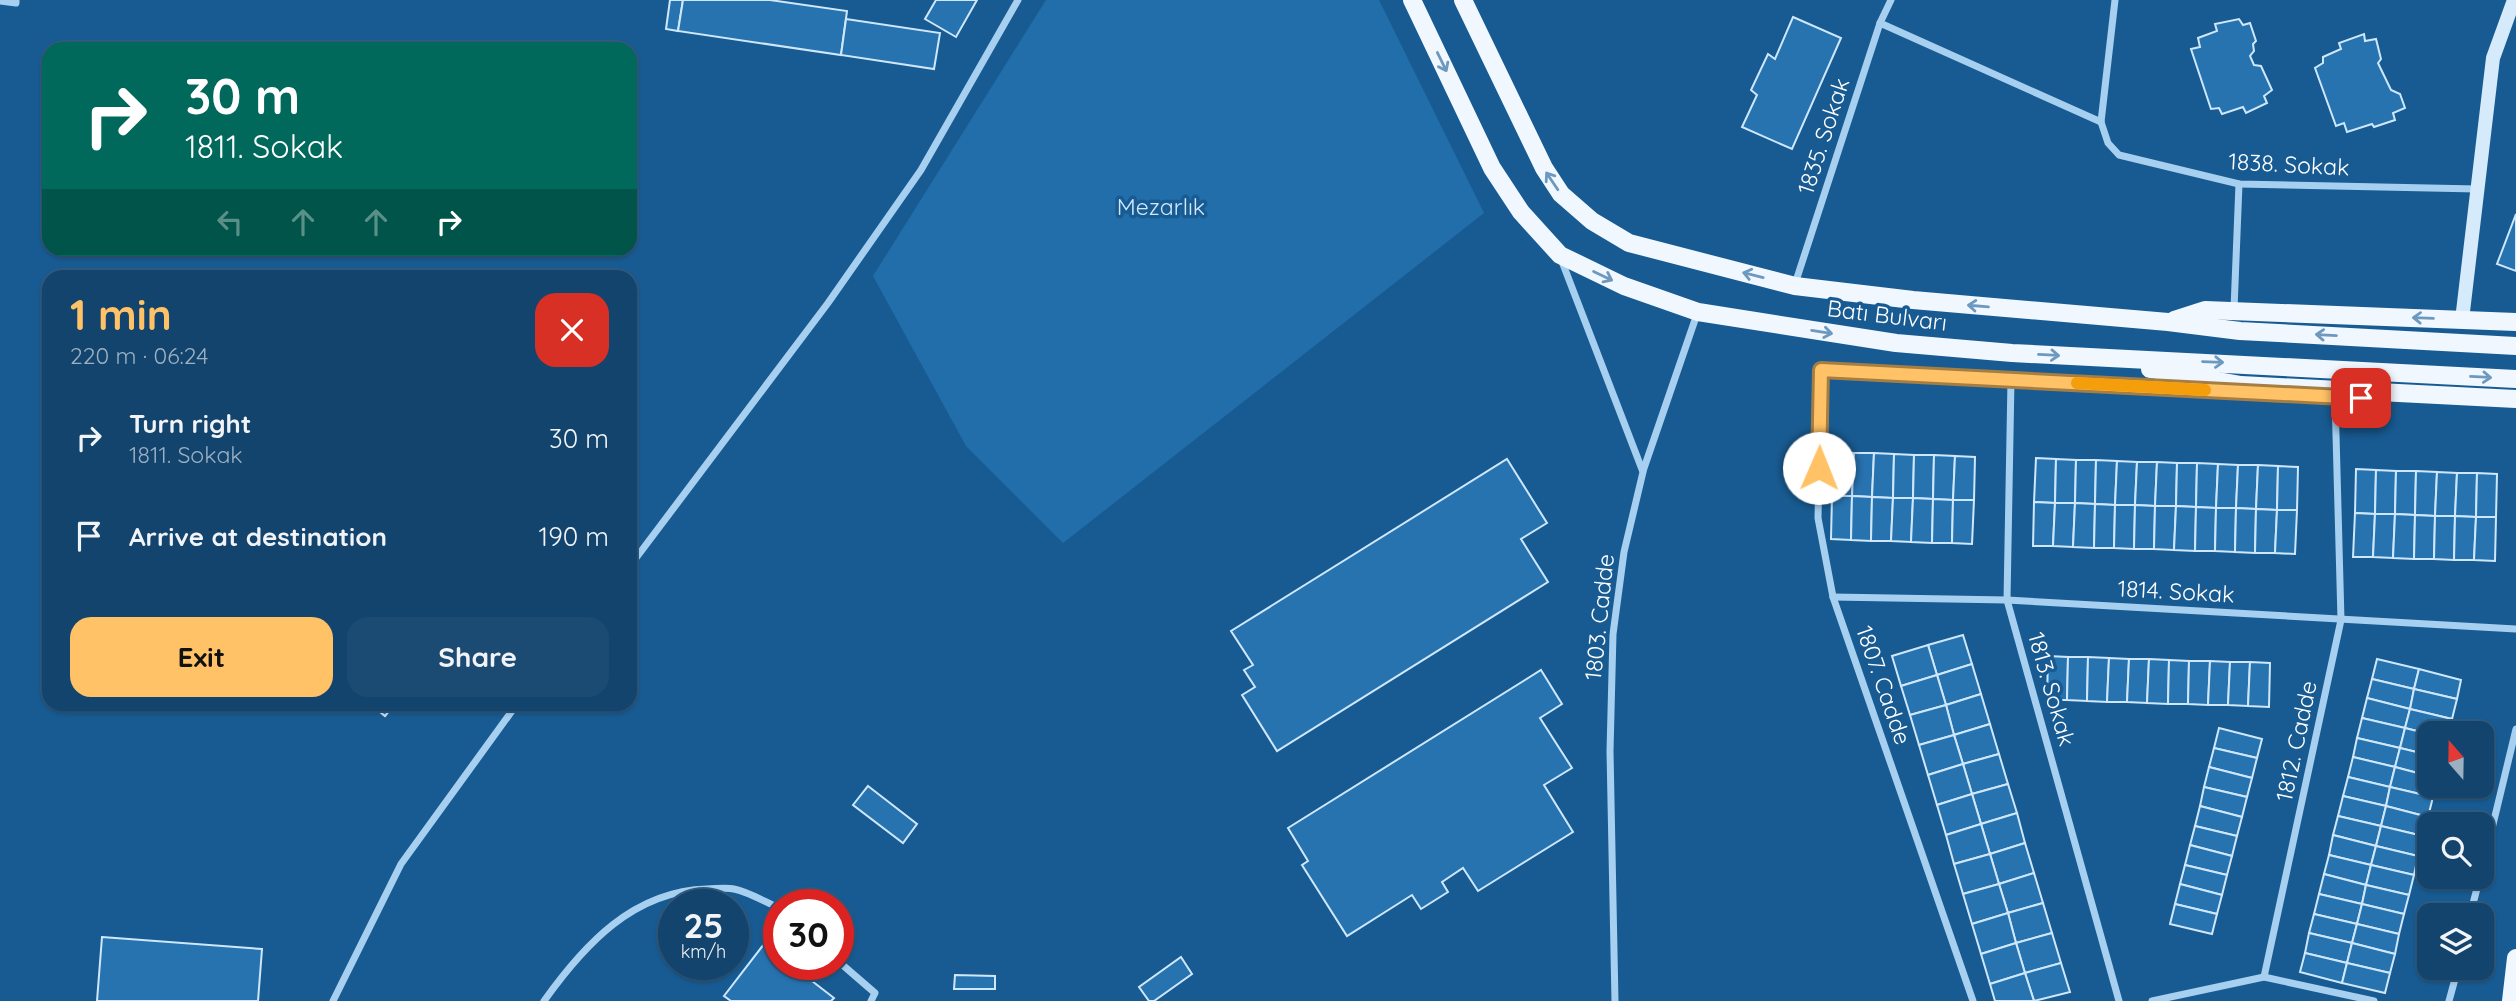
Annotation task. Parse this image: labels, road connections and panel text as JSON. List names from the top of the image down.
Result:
{
  "streets": {
    "main road": ["Batı Bulvarı"],
    "street": [
      "1835. Sokak",
      "1838. Sokak",
      "1814. Sokak",
      "1803. Cadde",
      "1807. Cadde",
      "1813. Sokak",
      "1812. Cadde"
    ]
  },
  "crossings": [
    ["1835. Sokak", "Batı Bulvarı"],
    ["Batı Bulvarı", "1803. Cadde"],
    ["1814. Sokak", "1807. Cadde"],
    ["1814. Sokak", "1813. Sokak"],
    ["1814. Sokak", "1812. Cadde"],
    ["1807. Cadde", "1813. Sokak"]
  ],
  "parks": ["Mezarlık"],
  "north": "top",
  "page": {
    "turn": ["30 m", "1811. Sokak"],
    "heading": ["1 min", "220 m · 06:24"],
    "list": [
      {
        "name": "Turn right",
        "note": "1811. Sokak",
        "value": "30 m"
      },
      {
        "name": "Arrive at destination",
        "value": "190 m"
      }
    ],
    "buttons": ["Exit", "Share"],
    "speed": "25 km/h",
    "limit": "30"
  }
}
